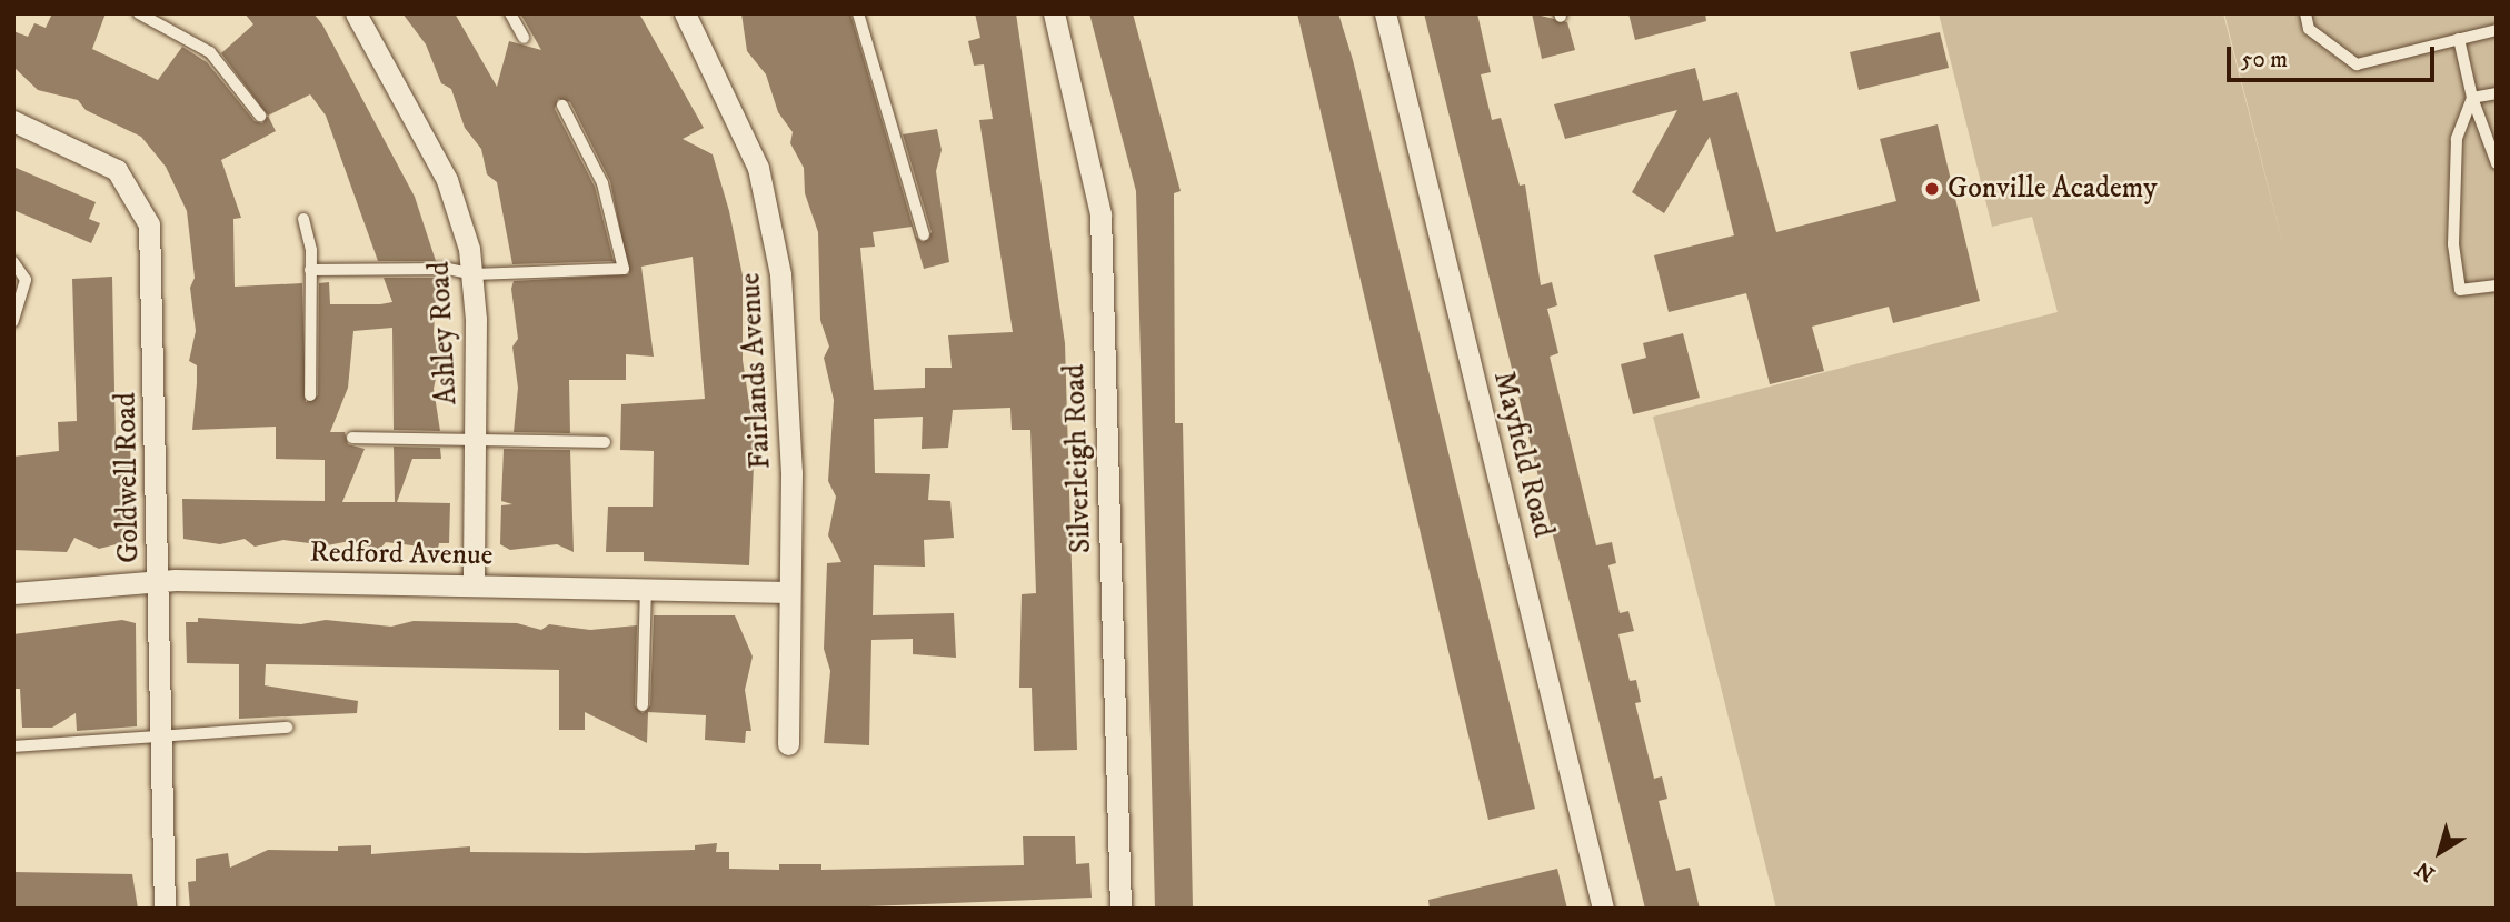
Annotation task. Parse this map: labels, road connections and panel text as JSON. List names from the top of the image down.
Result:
{
  "streets": {
    "street": [
      "Ashley Road",
      "Fairlands Avenue",
      "Mayfield Road",
      "Silverleigh Road",
      "Goldwell Road",
      "Redford Avenue"
    ]
  },
  "crossings": [
    ["Ashley Road", "Redford Avenue"],
    ["Fairlands Avenue", "Redford Avenue"],
    ["Goldwell Road", "Redford Avenue"]
  ],
  "places": ["Gonville Academy"],
  "scale_bar": "50 m",
  "north": "bottom left"
}
